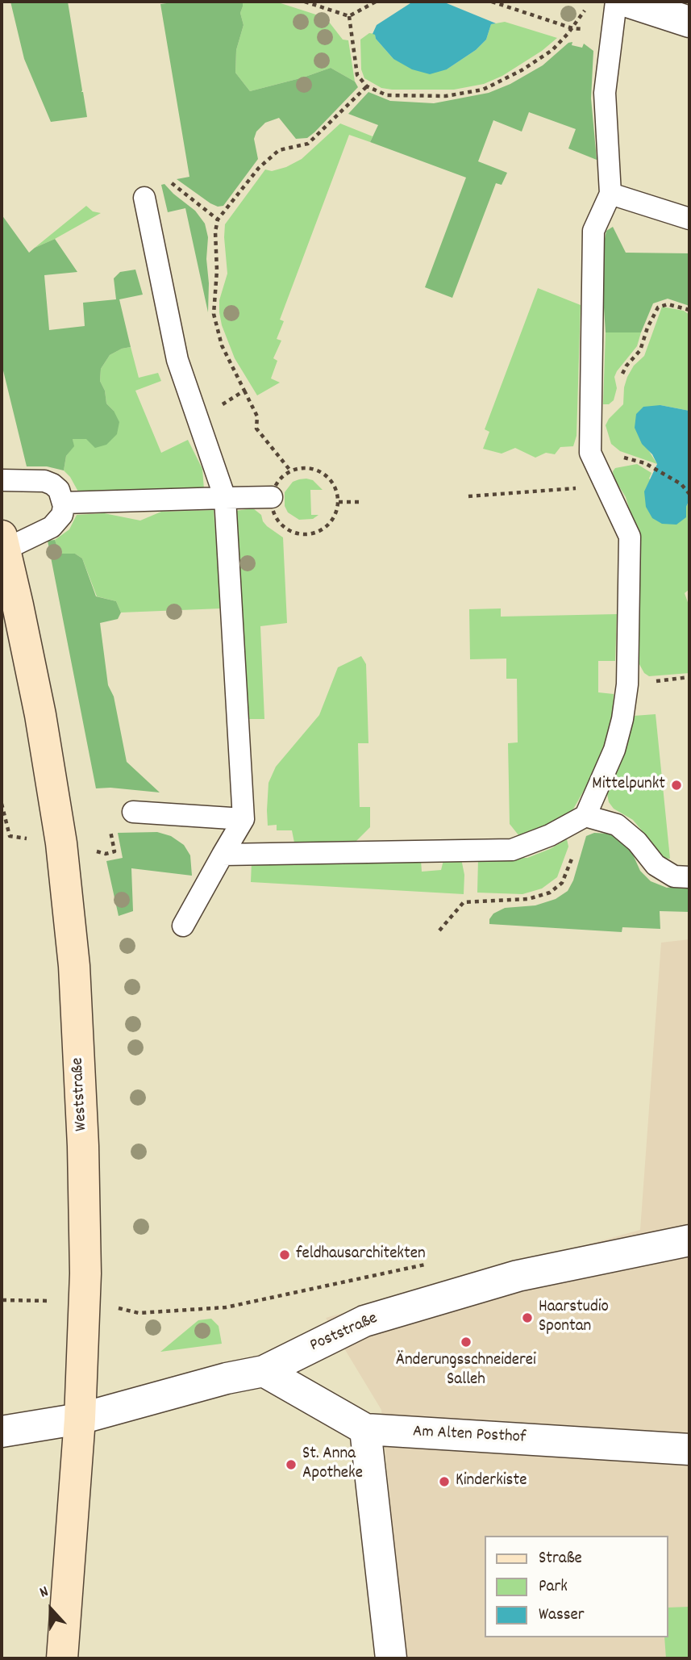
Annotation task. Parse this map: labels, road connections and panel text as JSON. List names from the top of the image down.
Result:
{
  "streets": {
    "main road": ["Weststraße"],
    "street": ["Poststraße", "Am Alten Posthof"]
  },
  "crossings": [
    ["Weststraße", "Poststraße"],
    ["Poststraße", "Am Alten Posthof"]
  ],
  "places": [
    "Mittelpunkt",
    "feldhausarchitekten",
    "Haarstudio Spontan",
    "Änderungsschneiderei Salleh",
    "St. Anna Apotheke",
    "Kinderkiste"
  ],
  "legend": ["Straße", "Park", "Wasser"],
  "north": "top"
}
